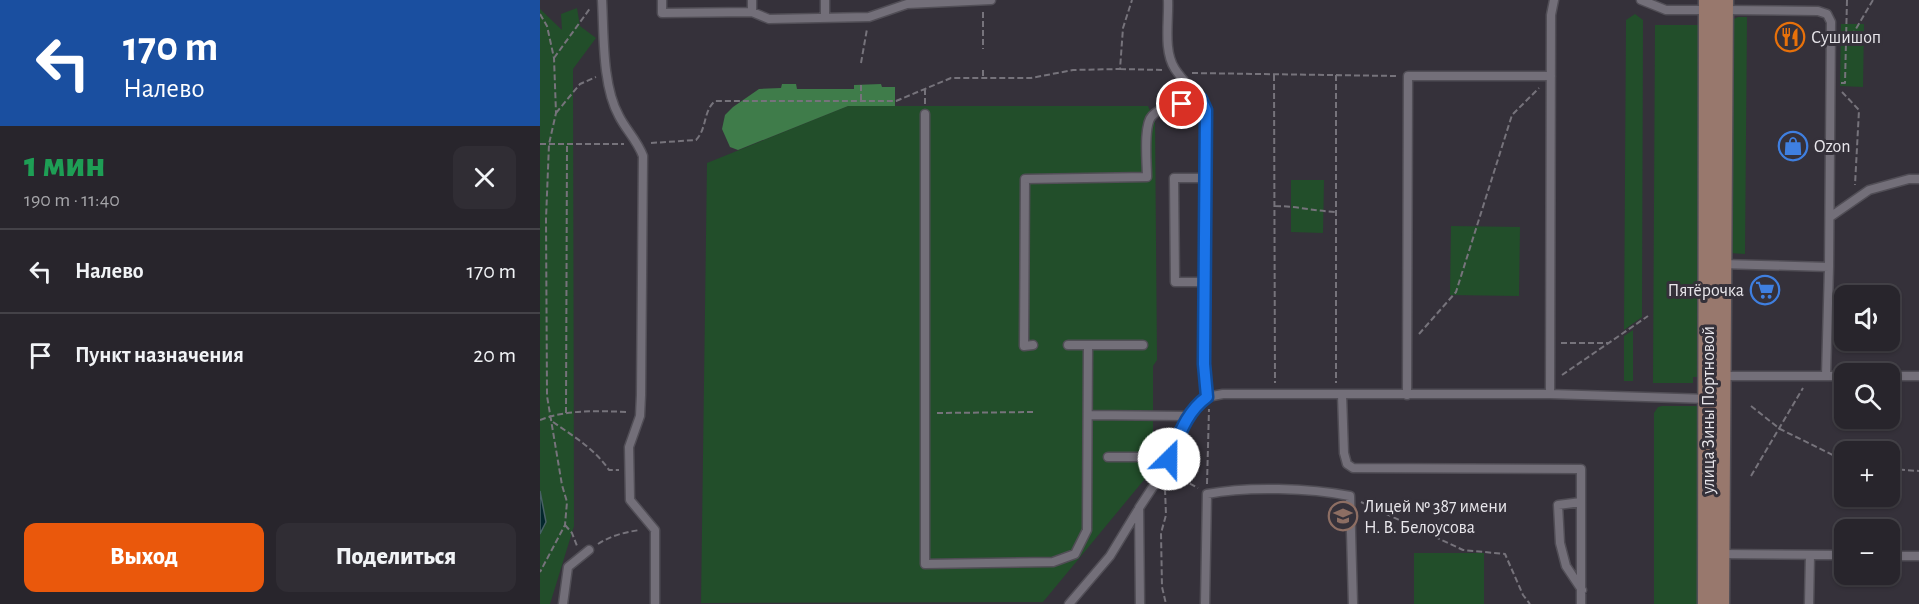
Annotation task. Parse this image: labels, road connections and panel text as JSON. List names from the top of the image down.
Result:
{
  "streets": {
    "main road": ["улица Зины Портновой"]
  },
  "places": {
    "restaurant": ["Сушишоп"],
    "shop": ["Ozon"],
    "supermarket": ["Пятёрочка"],
    "school or university": ["Лицей № 387 имени Н. В. Белоусова"]
  },
  "page": {
    "turn": ["170 m", "Налево"],
    "heading": ["1 мин", "190 m · 11:40"],
    "list": [
      {
        "name": "Налево",
        "value": "170 m"
      },
      {
        "name": "Пункт назначения",
        "value": "20 m"
      }
    ],
    "map_buttons": ["+", "−"],
    "buttons": ["Выход", "Поделиться"]
  }
}
